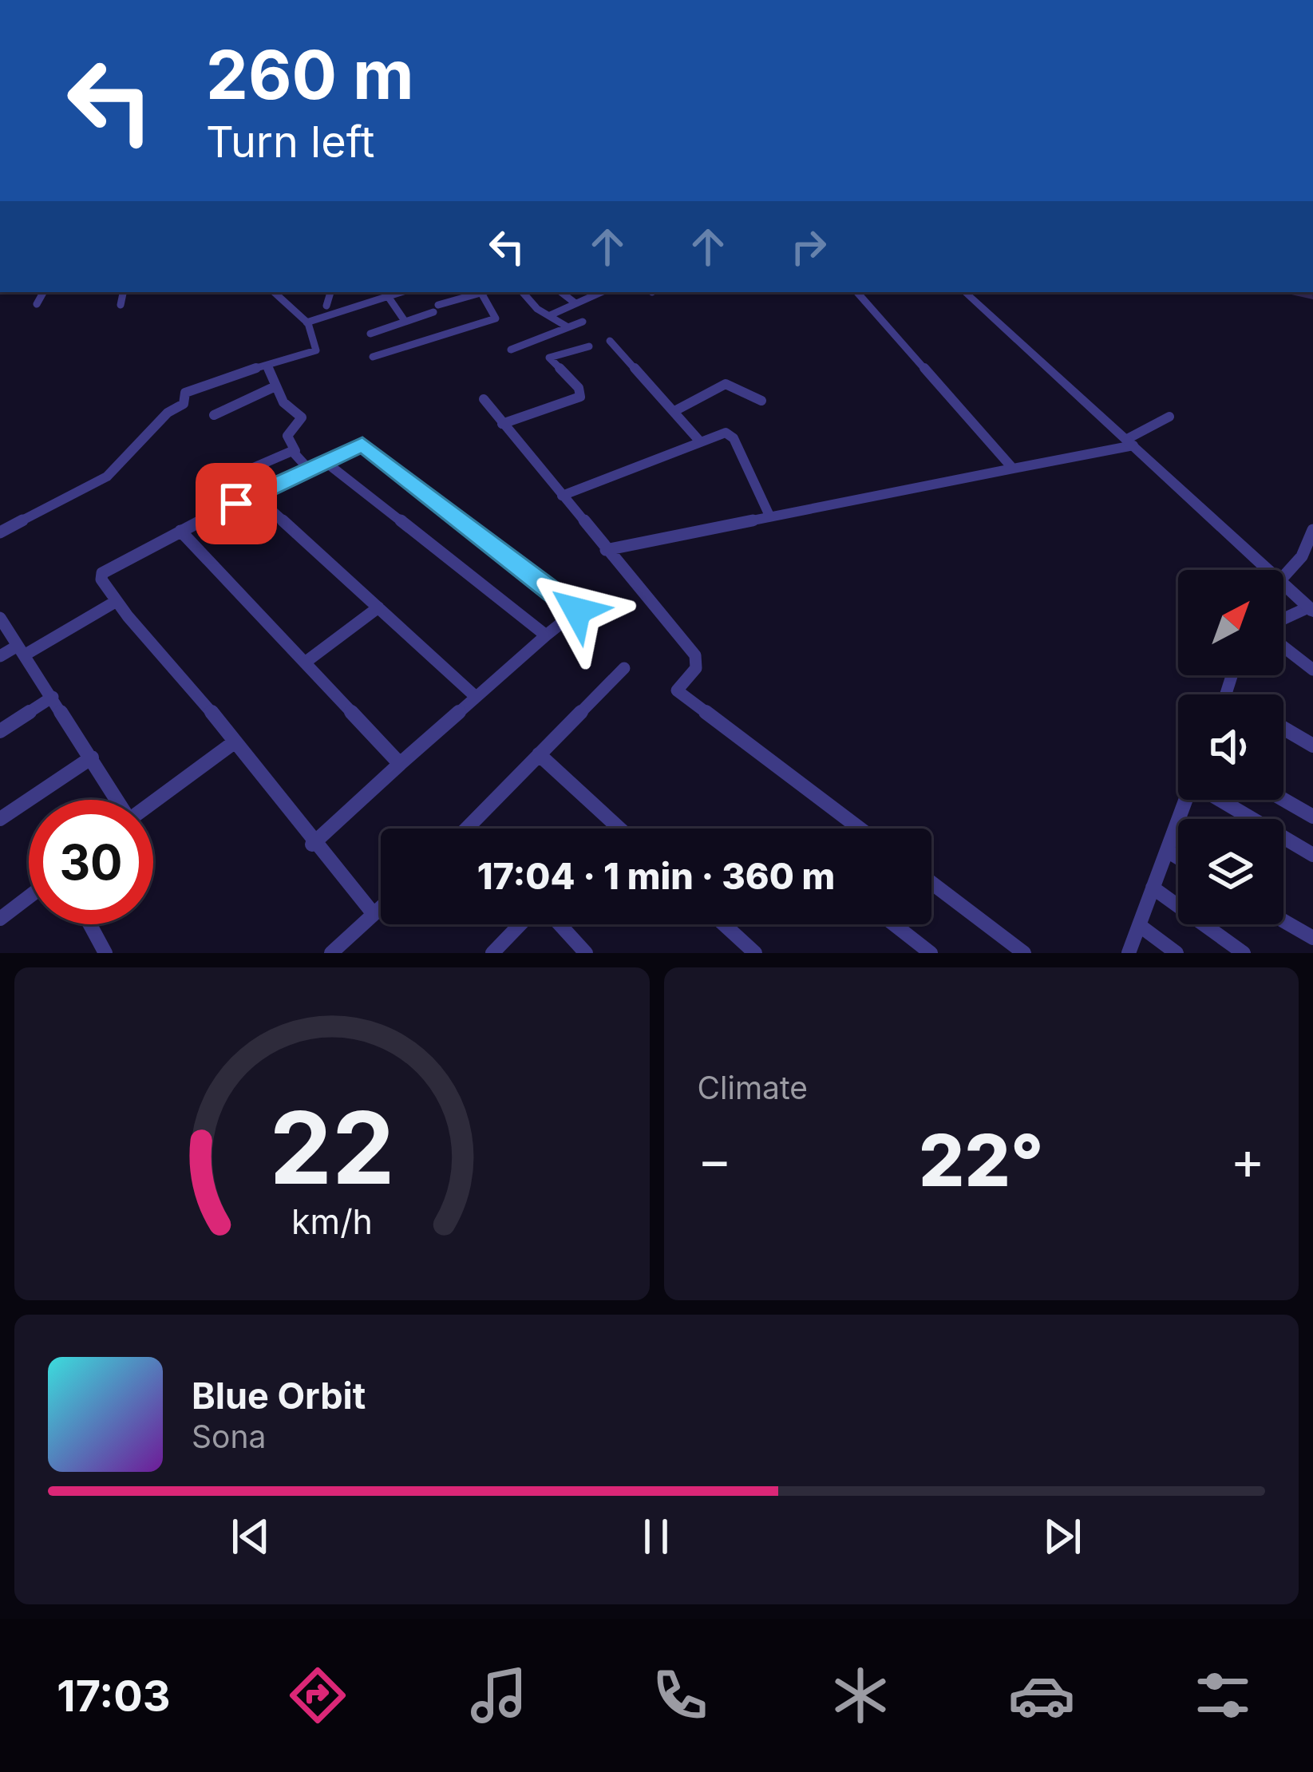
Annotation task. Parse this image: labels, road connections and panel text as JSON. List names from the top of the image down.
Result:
{
  "north": "top right",
  "page": {
    "turn": ["260 m", "Turn left"],
    "limit": "30",
    "trip": "17:04 · 1 min · 360 m",
    "tile": "Climate",
    "heat": ["−", "22°", "+"],
    "song": ["Blue Orbit", "Sona"],
    "tabs": "17:03",
    "gauge": ["22", "km/h"]
  }
}
